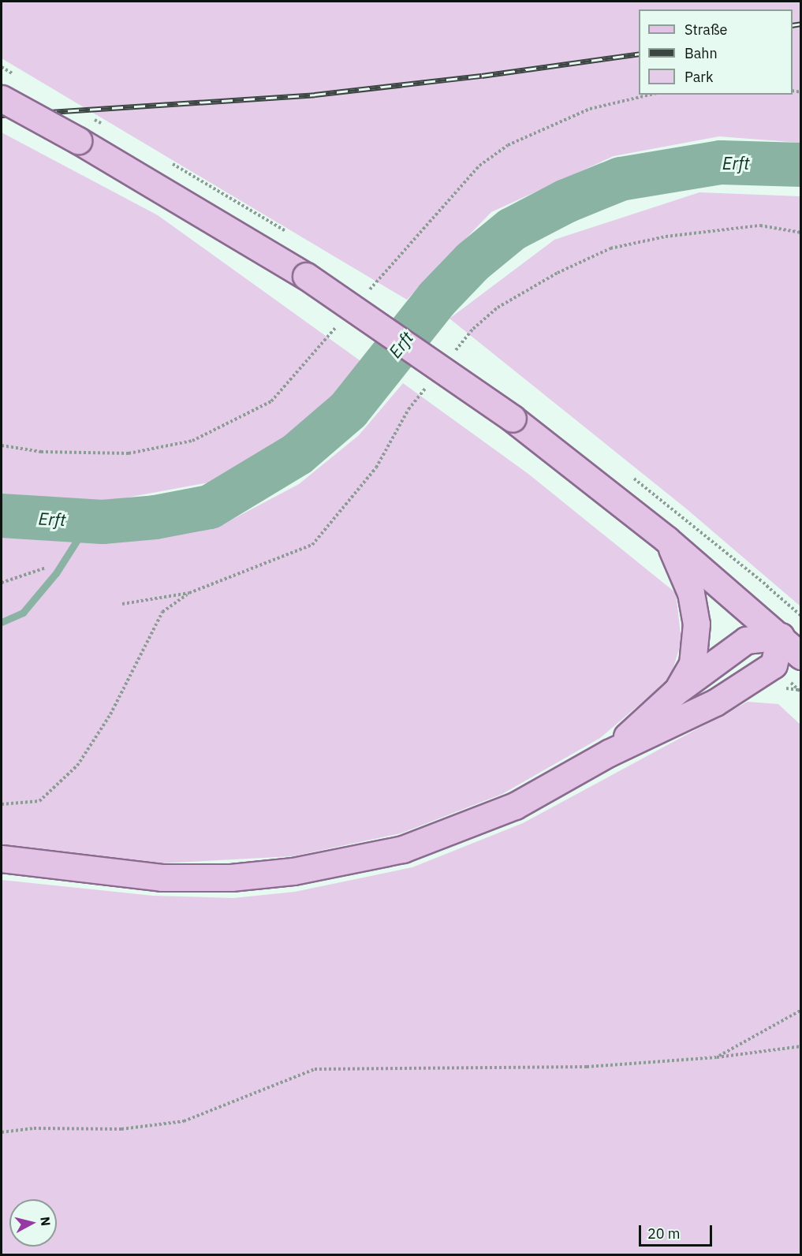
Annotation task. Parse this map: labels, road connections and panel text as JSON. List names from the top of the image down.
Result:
{
  "water": ["Erft"],
  "legend": ["Straße", "Bahn", "Park"],
  "scale_bar": "20 m",
  "north": "right"
}
